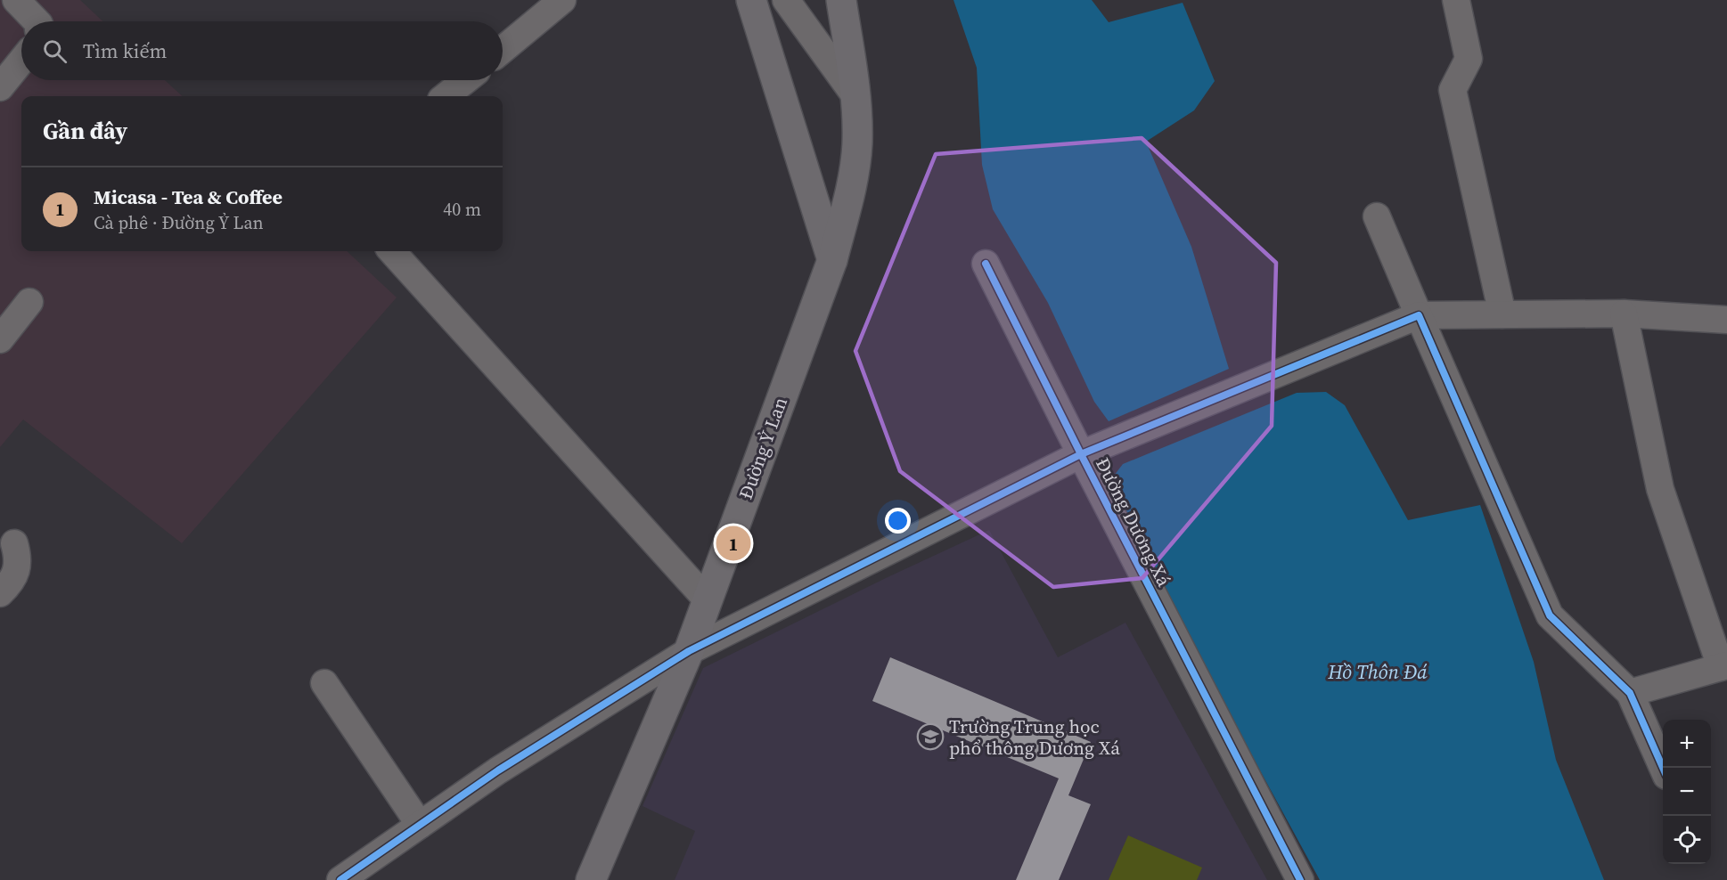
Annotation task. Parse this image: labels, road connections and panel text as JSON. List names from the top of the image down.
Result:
{
  "streets": {
    "main road": ["Đường Ỷ Lan"],
    "street": ["Đường Dương Xá"]
  },
  "crossings": [
    ["Đường Ỷ Lan", "Đường Dương Xá"]
  ],
  "water": ["Hồ Thôn Đá"],
  "places": {
    "school or university": ["Trường Trung học phổ thông Dương Xá"]
  },
  "page": {
    "search": "Tìm kiếm",
    "heading": "Gần đây",
    "list": [
      {
        "mark": "1",
        "name": "Micasa - Tea & Coffee",
        "note": "Cà phê · Đường Ỷ Lan",
        "value": "40 m"
      }
    ],
    "pins": "1",
    "map_buttons": ["+", "−"]
  }
}
